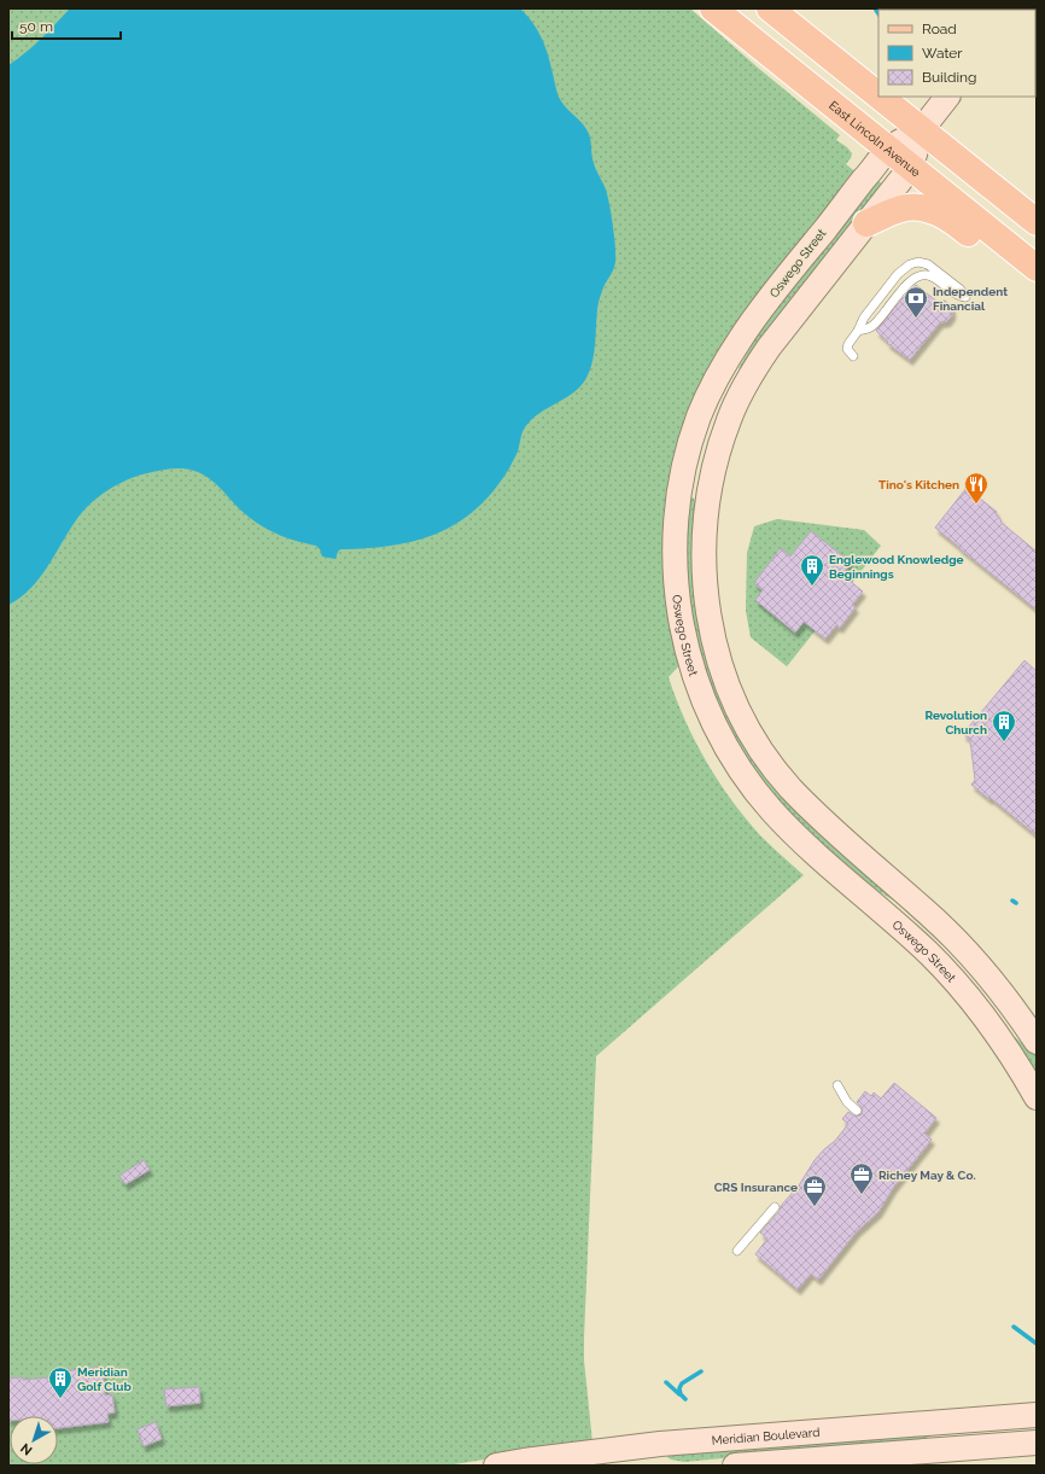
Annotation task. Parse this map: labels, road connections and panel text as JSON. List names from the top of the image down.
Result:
{
  "streets": {
    "main road": ["East Lincoln Avenue", "Oswego Street", "Meridian Boulevard"]
  },
  "crossings": [
    ["East Lincoln Avenue", "Oswego Street"]
  ],
  "places": {
    "bank": ["Independent Financial"],
    "restaurant": ["Tino's Kitchen"],
    "building": ["Englewood Knowledge Beginnings", "Revolution Church", "Meridian Golf Club"],
    "office": ["Richey May & Co.", "CRS Insurance"]
  },
  "legend": ["Road", "Water", "Building"],
  "scale_bar": "50 m",
  "north": "bottom left"
}
